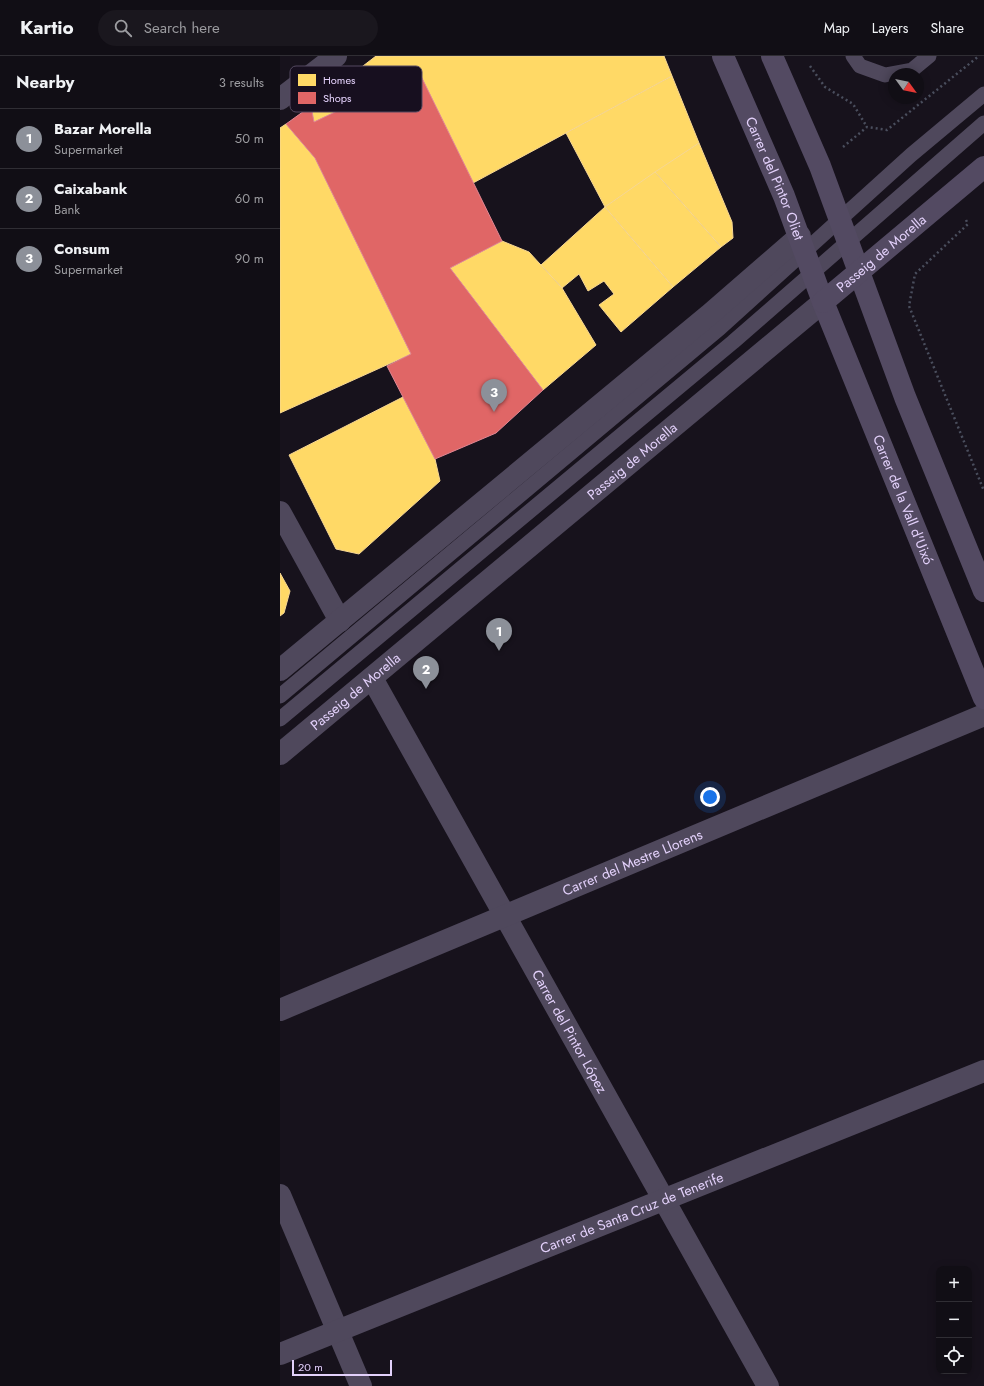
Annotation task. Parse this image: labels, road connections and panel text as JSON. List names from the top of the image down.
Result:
{
  "streets": {
    "main road": ["Carrer del Pintor Oliet", "Passeig de Morella", "Carrer de la Vall d'Uixó"],
    "street": ["Carrer del Mestre Llorens", "Carrer del Pintor López", "Carrer de Santa Cruz de Tenerife"]
  },
  "crossings": [
    ["Carrer del Pintor Oliet", "Passeig de Morella"],
    ["Carrer del Pintor Oliet", "Carrer de la Vall d'Uixó"],
    ["Passeig de Morella", "Carrer de la Vall d'Uixó"],
    ["Passeig de Morella", "Carrer del Pintor López"],
    ["Carrer del Mestre Llorens", "Carrer del Pintor López"],
    ["Carrer del Pintor López", "Carrer de Santa Cruz de Tenerife"]
  ],
  "legend": ["Homes", "Shops"],
  "scale_bar": "20 m",
  "north": "bottom right",
  "page": {
    "header": "Kartio",
    "search": "Search here",
    "nav": ["Map", "Layers", "Share"],
    "heading": ["Nearby", "3 results"],
    "list": [
      {
        "mark": "1",
        "name": "Bazar Morella",
        "note": "Supermarket",
        "value": "50 m"
      },
      {
        "mark": "2",
        "name": "Caixabank",
        "note": "Bank",
        "value": "60 m"
      },
      {
        "mark": "3",
        "name": "Consum",
        "note": "Supermarket",
        "value": "90 m"
      }
    ],
    "pins": ["3", "1", "2"],
    "map_buttons": ["+", "−"],
    "scale": "20 m"
  }
}
